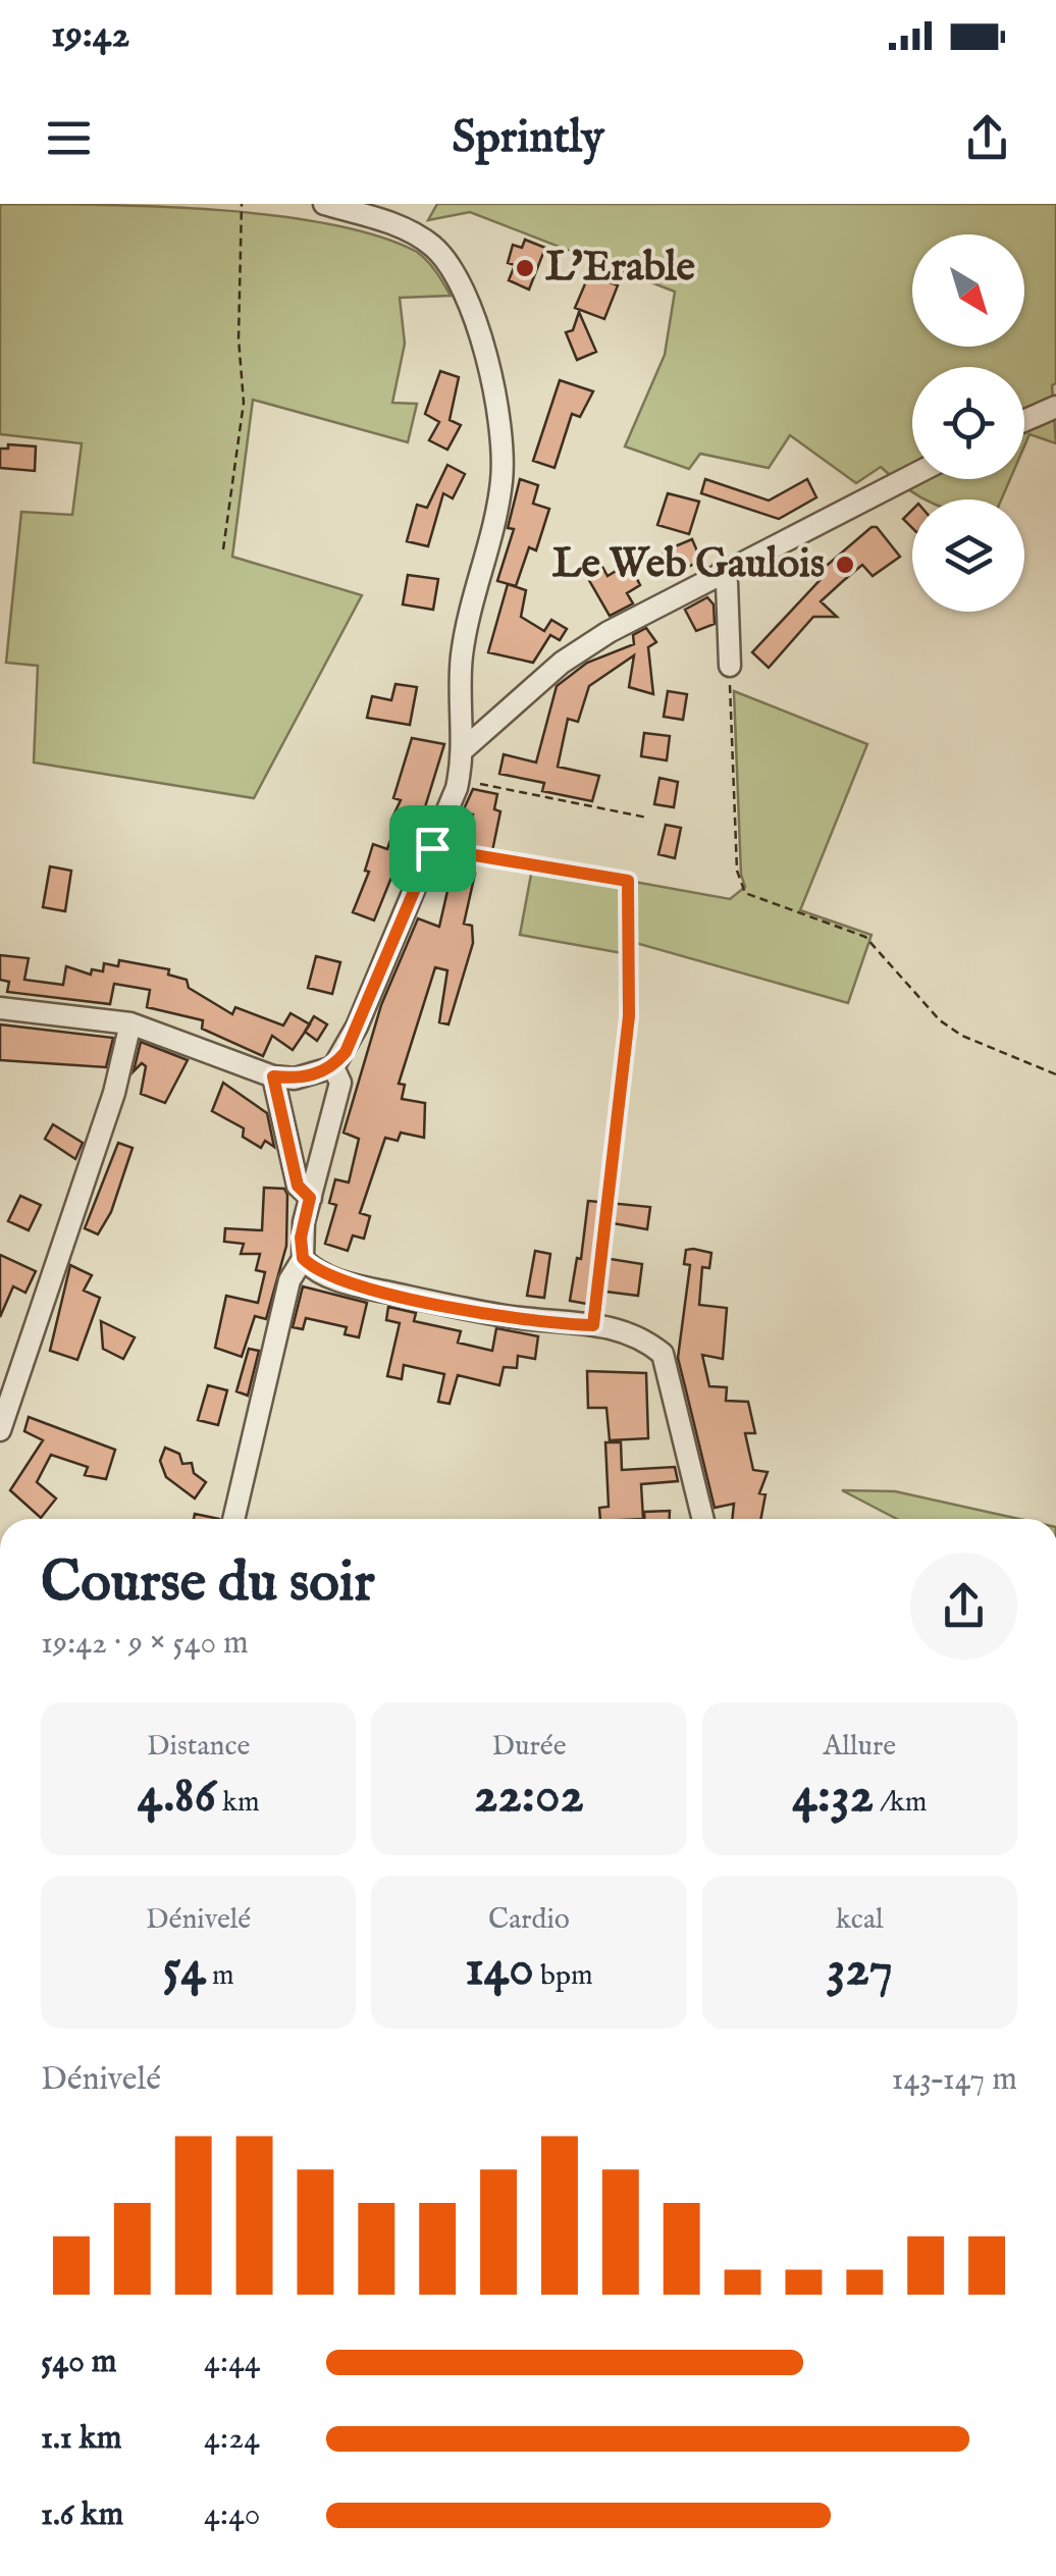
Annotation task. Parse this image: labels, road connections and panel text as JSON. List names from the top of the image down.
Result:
{
  "places": ["L'Erable", "Le Web Gaulois"],
  "north": "bottom right",
  "page": {
    "status": "19:42",
    "header": "Sprintly",
    "heading": ["Course du soir", "19:42 · 9 × 540 m"],
    "stats": [
      ["Distance", "4.86 km"],
      ["Durée", "22:02"],
      ["Allure", "4:32 /km"],
      ["Dénivelé", "54 m"],
      ["Cardio", "140 bpm"],
      ["kcal", "327"]
    ],
    "chart": ["Dénivelé", "143–147 m"],
    "list": [
      {
        "name": "540 m",
        "note": "4:44"
      },
      {
        "name": "1.1 km",
        "note": "4:24"
      },
      {
        "name": "1.6 km",
        "note": "4:40"
      }
    ]
  }
}
